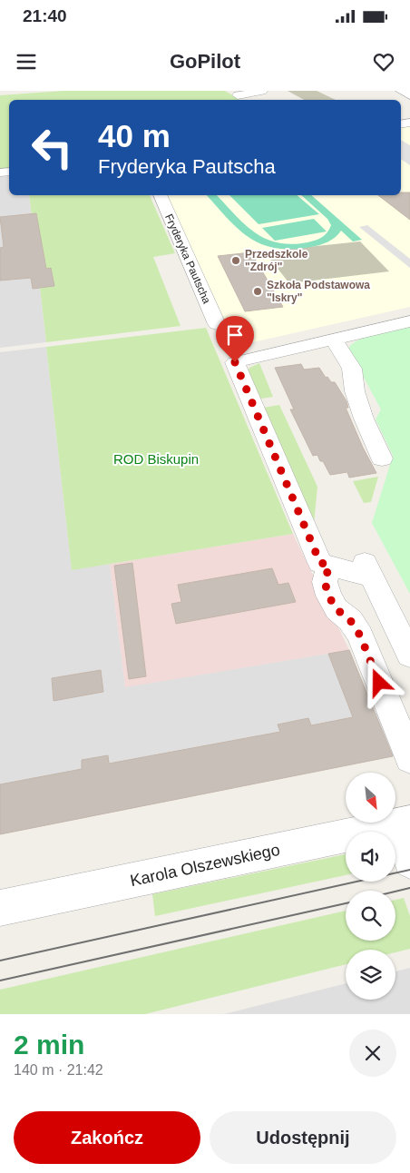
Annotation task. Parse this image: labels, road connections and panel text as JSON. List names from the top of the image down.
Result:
{
  "streets": {
    "street": ["Fryderyka Pautscha", "Karola Olszewskiego"]
  },
  "parks": ["ROD Biskupin"],
  "places": ["Przedszkole \"Zdrój\"", "Szkoła Podstawowa \"Iskry\""],
  "north": "bottom right",
  "page": {
    "status": "21:40",
    "header": "GoPilot",
    "turn": ["40 m", "Fryderyka Pautscha"],
    "heading": ["2 min", "140 m · 21:42"],
    "buttons": ["Zakończ", "Udostępnij"]
  }
}
